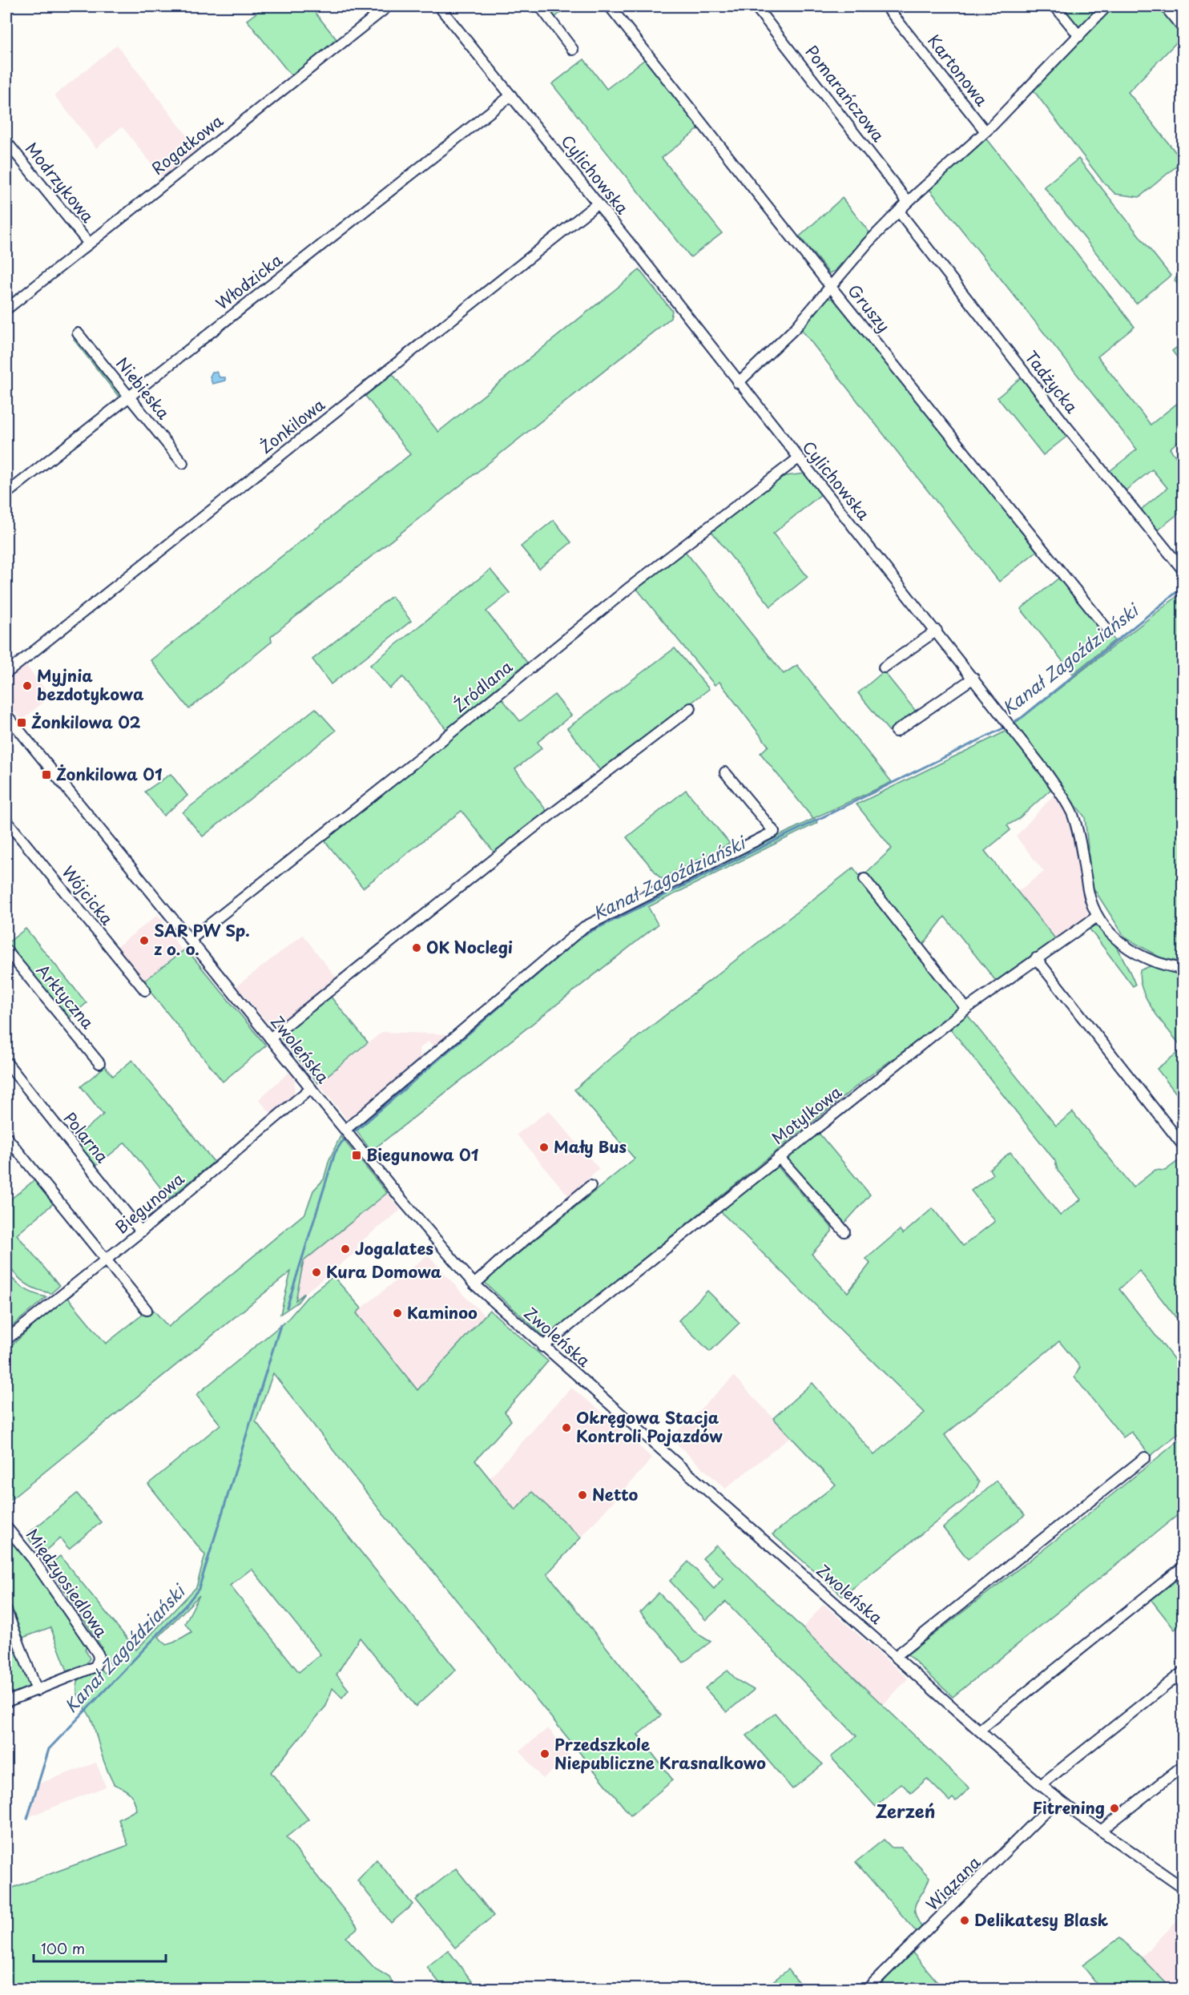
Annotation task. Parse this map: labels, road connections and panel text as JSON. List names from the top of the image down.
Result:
{
  "streets": {
    "street": [
      "Kartonowa",
      "Pomarańczowa",
      "Rogatkowa",
      "Cylichowska",
      "Modrzykowa",
      "Włodzicka",
      "Gruszy",
      "Tadżycka",
      "Niebieska",
      "Żonkilowa",
      "Źródlana",
      "Wójcicka",
      "Arktyczna",
      "Zwoleńska",
      "Motylkowa",
      "Polarna",
      "Biegunowa",
      "Międzyosiedlowa",
      "Wiązana"
    ]
  },
  "crossings": [
    ["Rogatkowa", "Modrzykowa"],
    ["Cylichowska", "Włodzicka"],
    ["Cylichowska", "Żonkilowa"],
    ["Cylichowska", "Źródlana"],
    ["Cylichowska", "Motylkowa"],
    ["Włodzicka", "Niebieska"],
    ["Źródlana", "Zwoleńska"],
    ["Zwoleńska", "Motylkowa"],
    ["Zwoleńska", "Biegunowa"],
    ["Zwoleńska", "Wiązana"],
    ["Polarna", "Biegunowa"]
  ],
  "districts": ["Zerzeń"],
  "water": ["Kanał Zagoździański"],
  "places": {
    "other": [
      "Myjnia bezdotykowa",
      "SAR PW Sp. z o. o.",
      "OK Noclegi",
      "Mały Bus",
      "Jogalates",
      "Kura Domowa",
      "Kaminoo",
      "Okręgowa Stacja Kontroli Pojazdów",
      "Netto",
      "Przedszkole Niepubliczne Krasnalkowo",
      "Fitrening",
      "Delikatesy Blask"
    ],
    "transit": ["Żonkilowa 02", "Żonkilowa 01", "Biegunowa 01"]
  },
  "scale_bar": "100 m"
}
